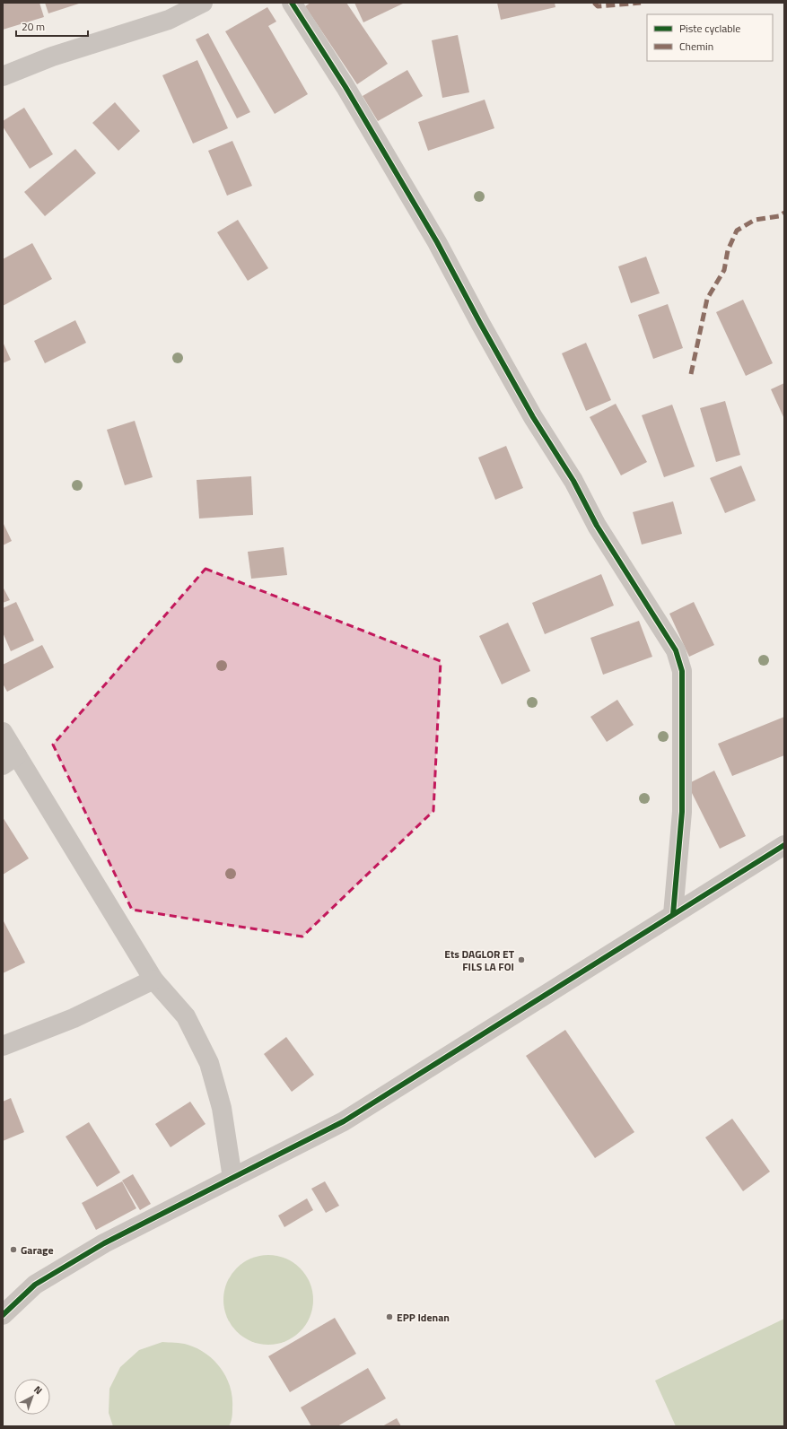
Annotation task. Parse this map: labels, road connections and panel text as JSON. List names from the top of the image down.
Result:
{
  "places": ["Ets DAGLOR ET FILS LA FOI", "Garage", "EPP Idenan"],
  "legend": ["Piste cyclable", "Chemin"],
  "scale_bar": "20 m",
  "north": "top right"
}
